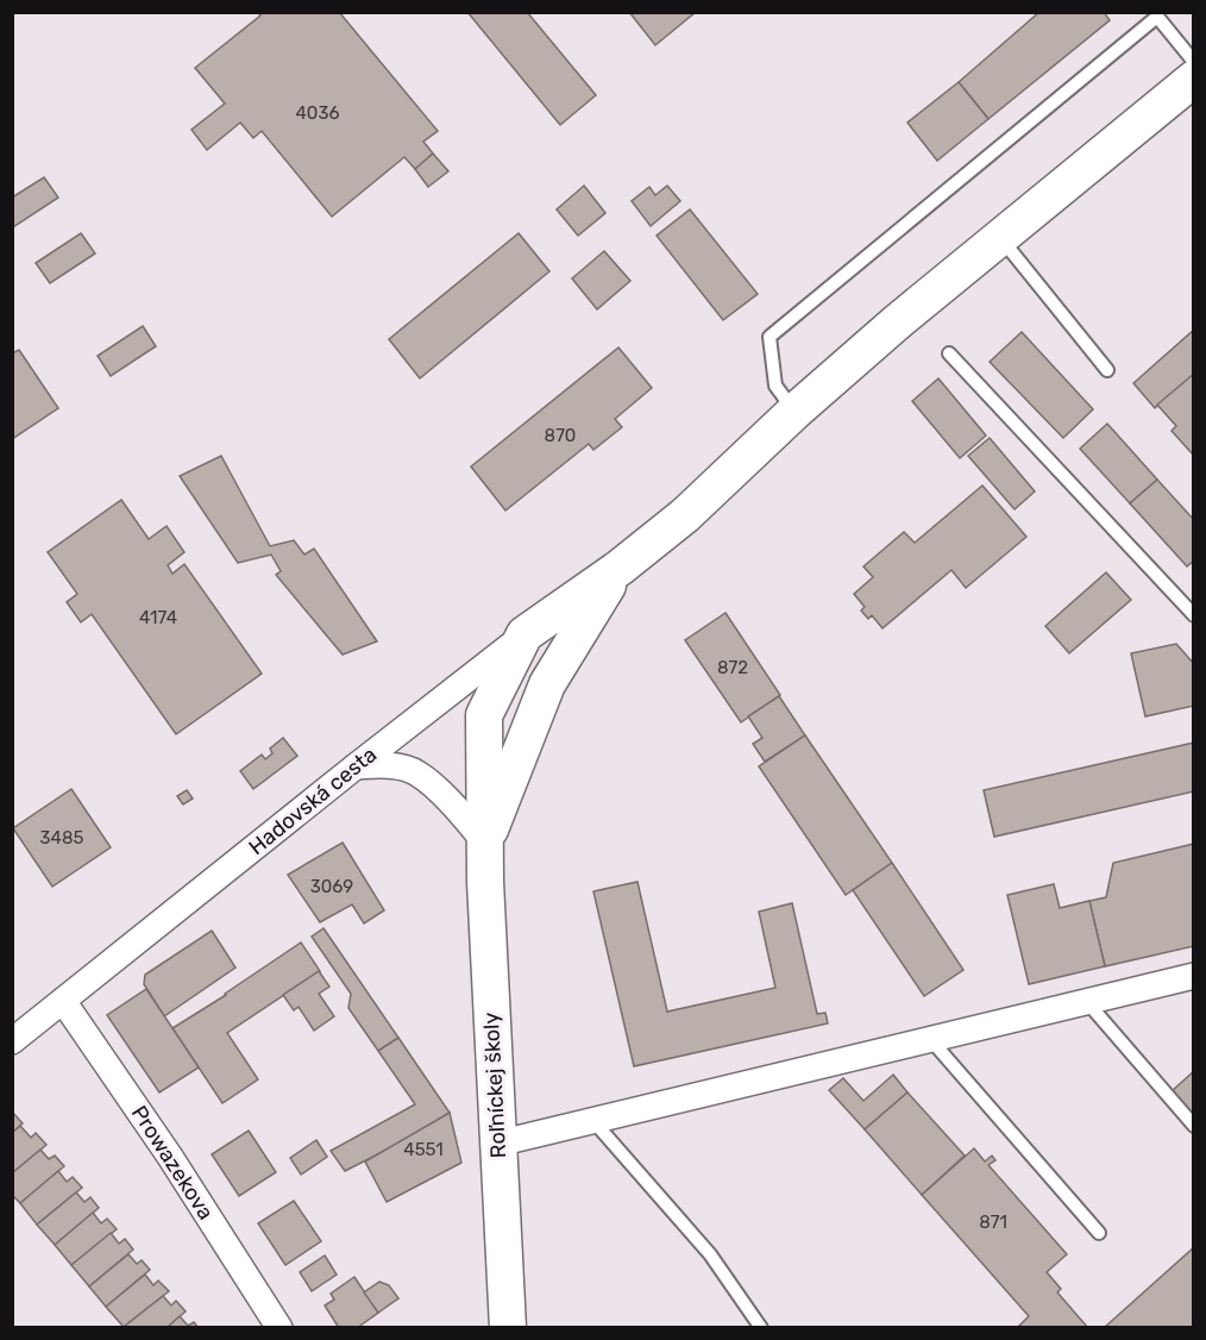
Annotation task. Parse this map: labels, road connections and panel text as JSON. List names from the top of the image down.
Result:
{
  "streets": {
    "main road": ["Hadovská cesta", "Roľníckej školy"],
    "street": ["Prowazekova"]
  },
  "crossings": [
    ["Hadovská cesta", "Roľníckej školy"],
    ["Hadovská cesta", "Prowazekova"]
  ],
  "house_numbers": [
    "4036",
    "870",
    "4174",
    "872",
    "3485",
    "3069",
    "4551",
    "871"
  ]
}
